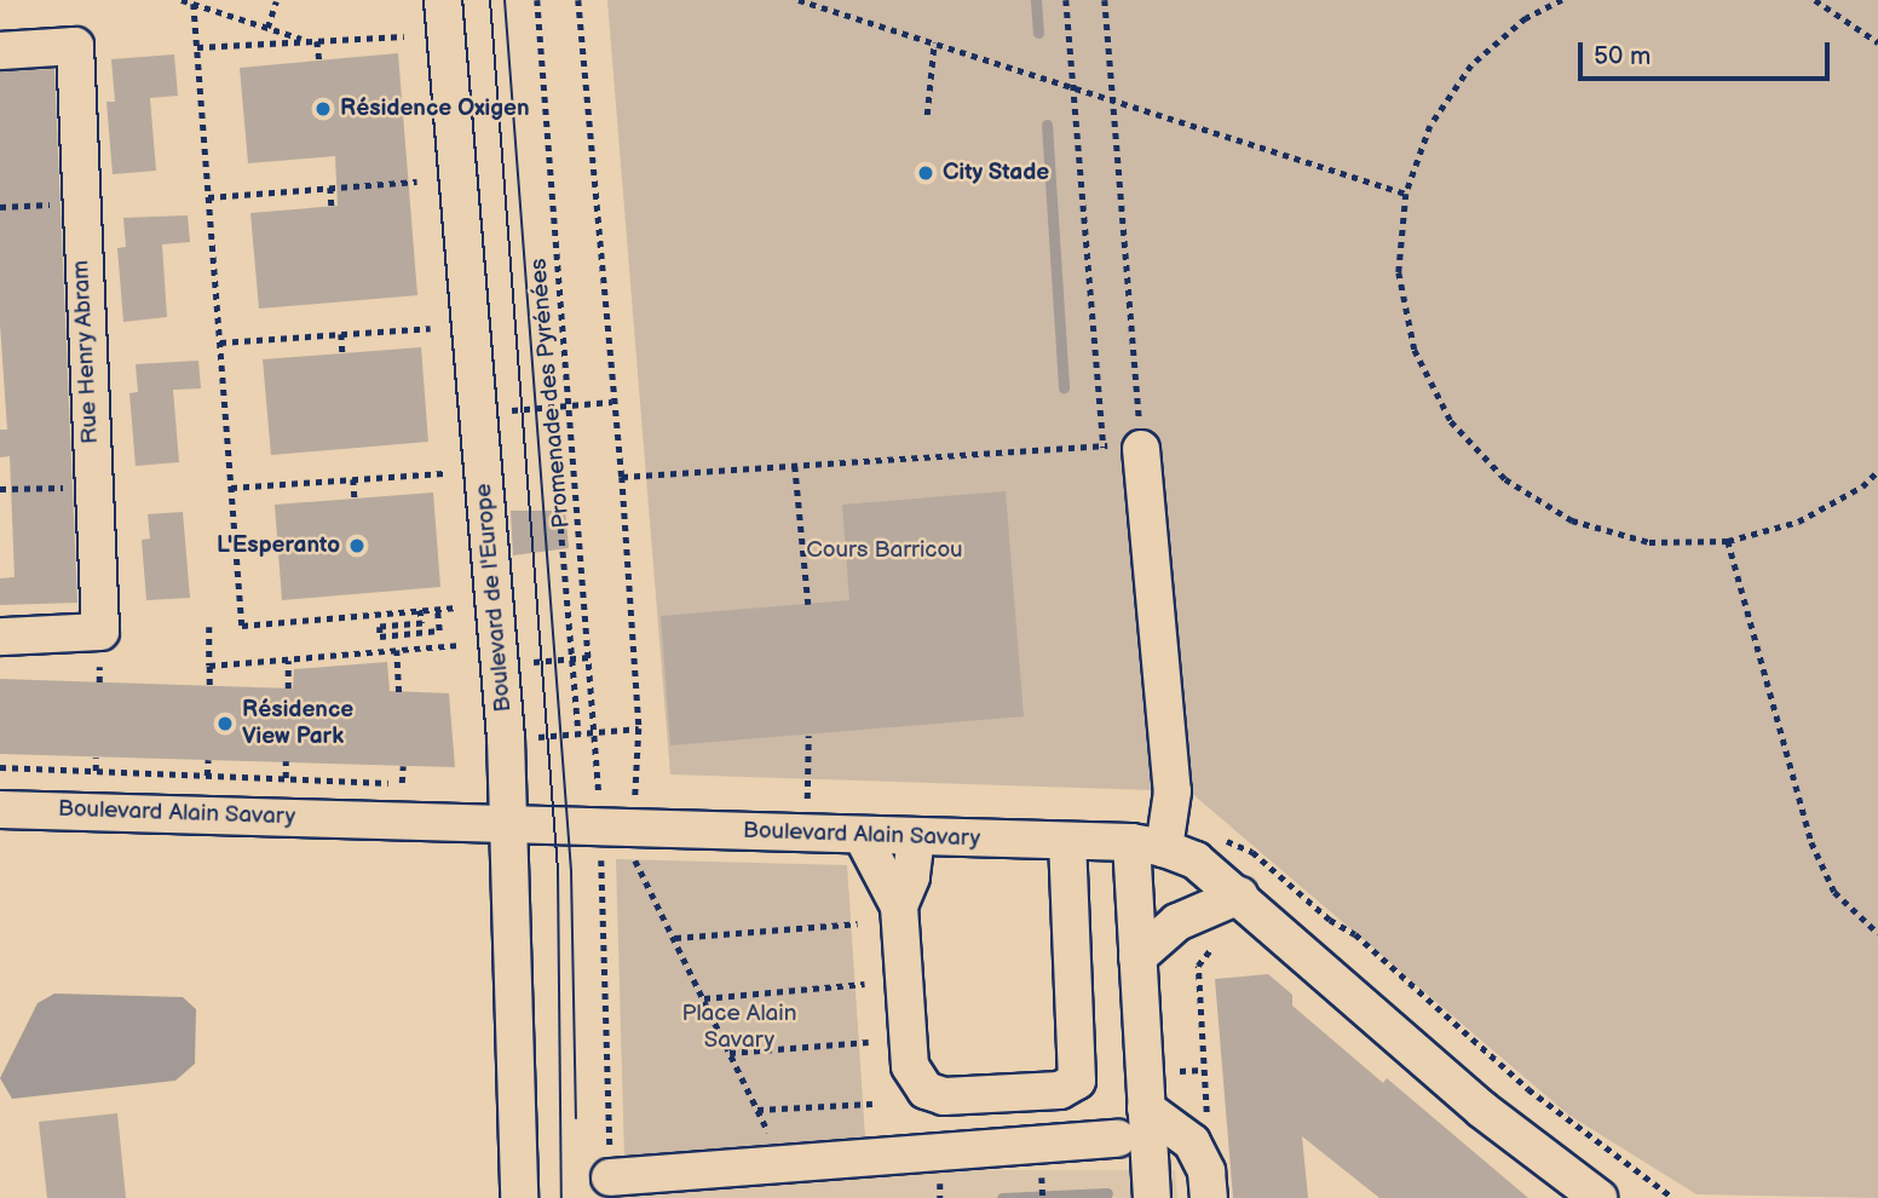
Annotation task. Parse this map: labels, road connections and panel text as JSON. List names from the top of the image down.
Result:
{
  "streets": {
    "street": ["Rue Henry Abram", "Boulevard de l'Europe", "Boulevard Alain Savary"],
    "path": ["Promenade des Pyrénées"]
  },
  "crossings": [
    ["Boulevard de l'Europe", "Boulevard Alain Savary"]
  ],
  "parks": ["Cours Barricou", "Place Alain Savary"],
  "places": [
    "Résidence Oxigen",
    "City Stade",
    "L'Esperanto",
    "Résidence View Park"
  ],
  "scale_bar": "50 m"
}
